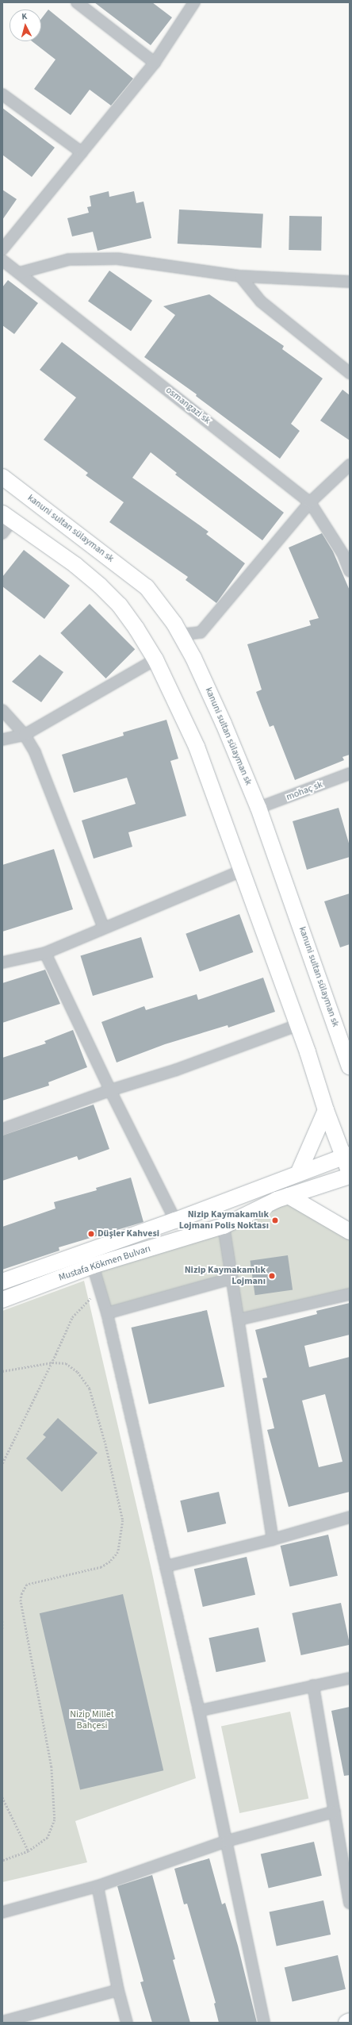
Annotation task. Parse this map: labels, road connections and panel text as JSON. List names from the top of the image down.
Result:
{
  "streets": {
    "main road": ["kanuni sultan sülayman sk", "Mustafa Kökmen Bulvarı"],
    "street": ["osmangazi sk", "mohaç sk"]
  },
  "crossings": [
    ["kanuni sultan sülayman sk", "mohaç sk"]
  ],
  "parks": ["Nizip Millet Bahçesi"],
  "places": ["Nizip Kaymakamlık Lojmanı Polis Noktası", "Düşler Kahvesi", "Nizip Kaymakamlık Lojmanı"],
  "north": "top"
}
